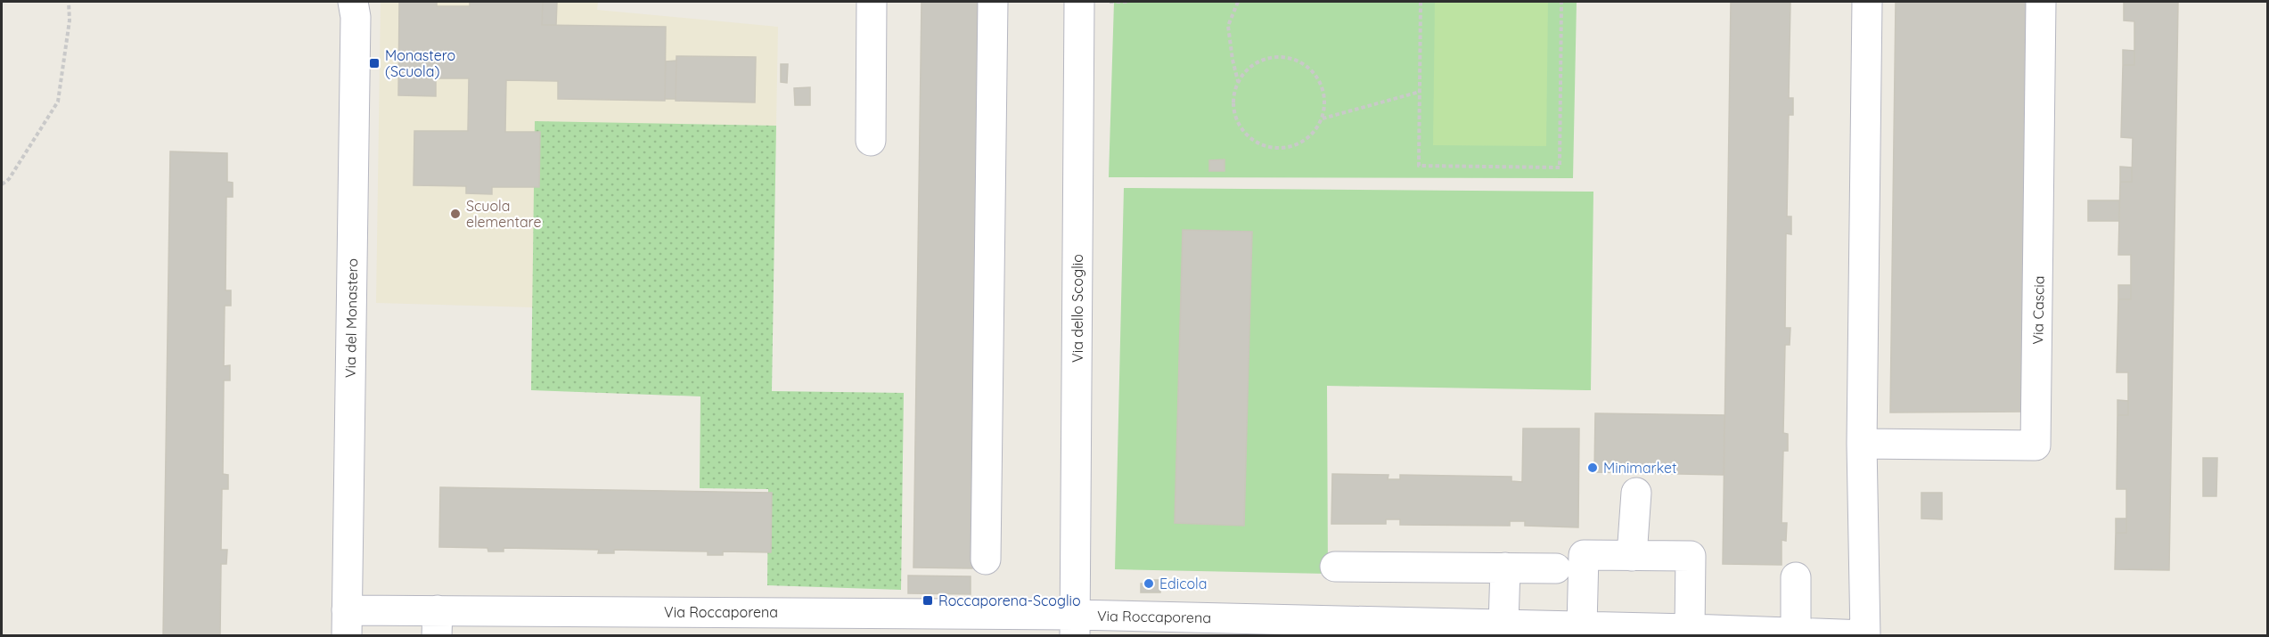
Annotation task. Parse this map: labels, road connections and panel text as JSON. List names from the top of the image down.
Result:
{
  "streets": {
    "street": [
      "Via dello Scoglio",
      "Via Cascia",
      "Via del Monastero",
      "Via Roccaporena"
    ]
  },
  "crossings": [
    ["Via dello Scoglio", "Via Roccaporena"],
    ["Via del Monastero", "Via Roccaporena"]
  ],
  "places": {
    "transit": ["Monastero (Scuola)", "Roccaporena-Scoglio"],
    "other": ["Scuola elementare", "Minimarket", "Edicola"]
  }
}
